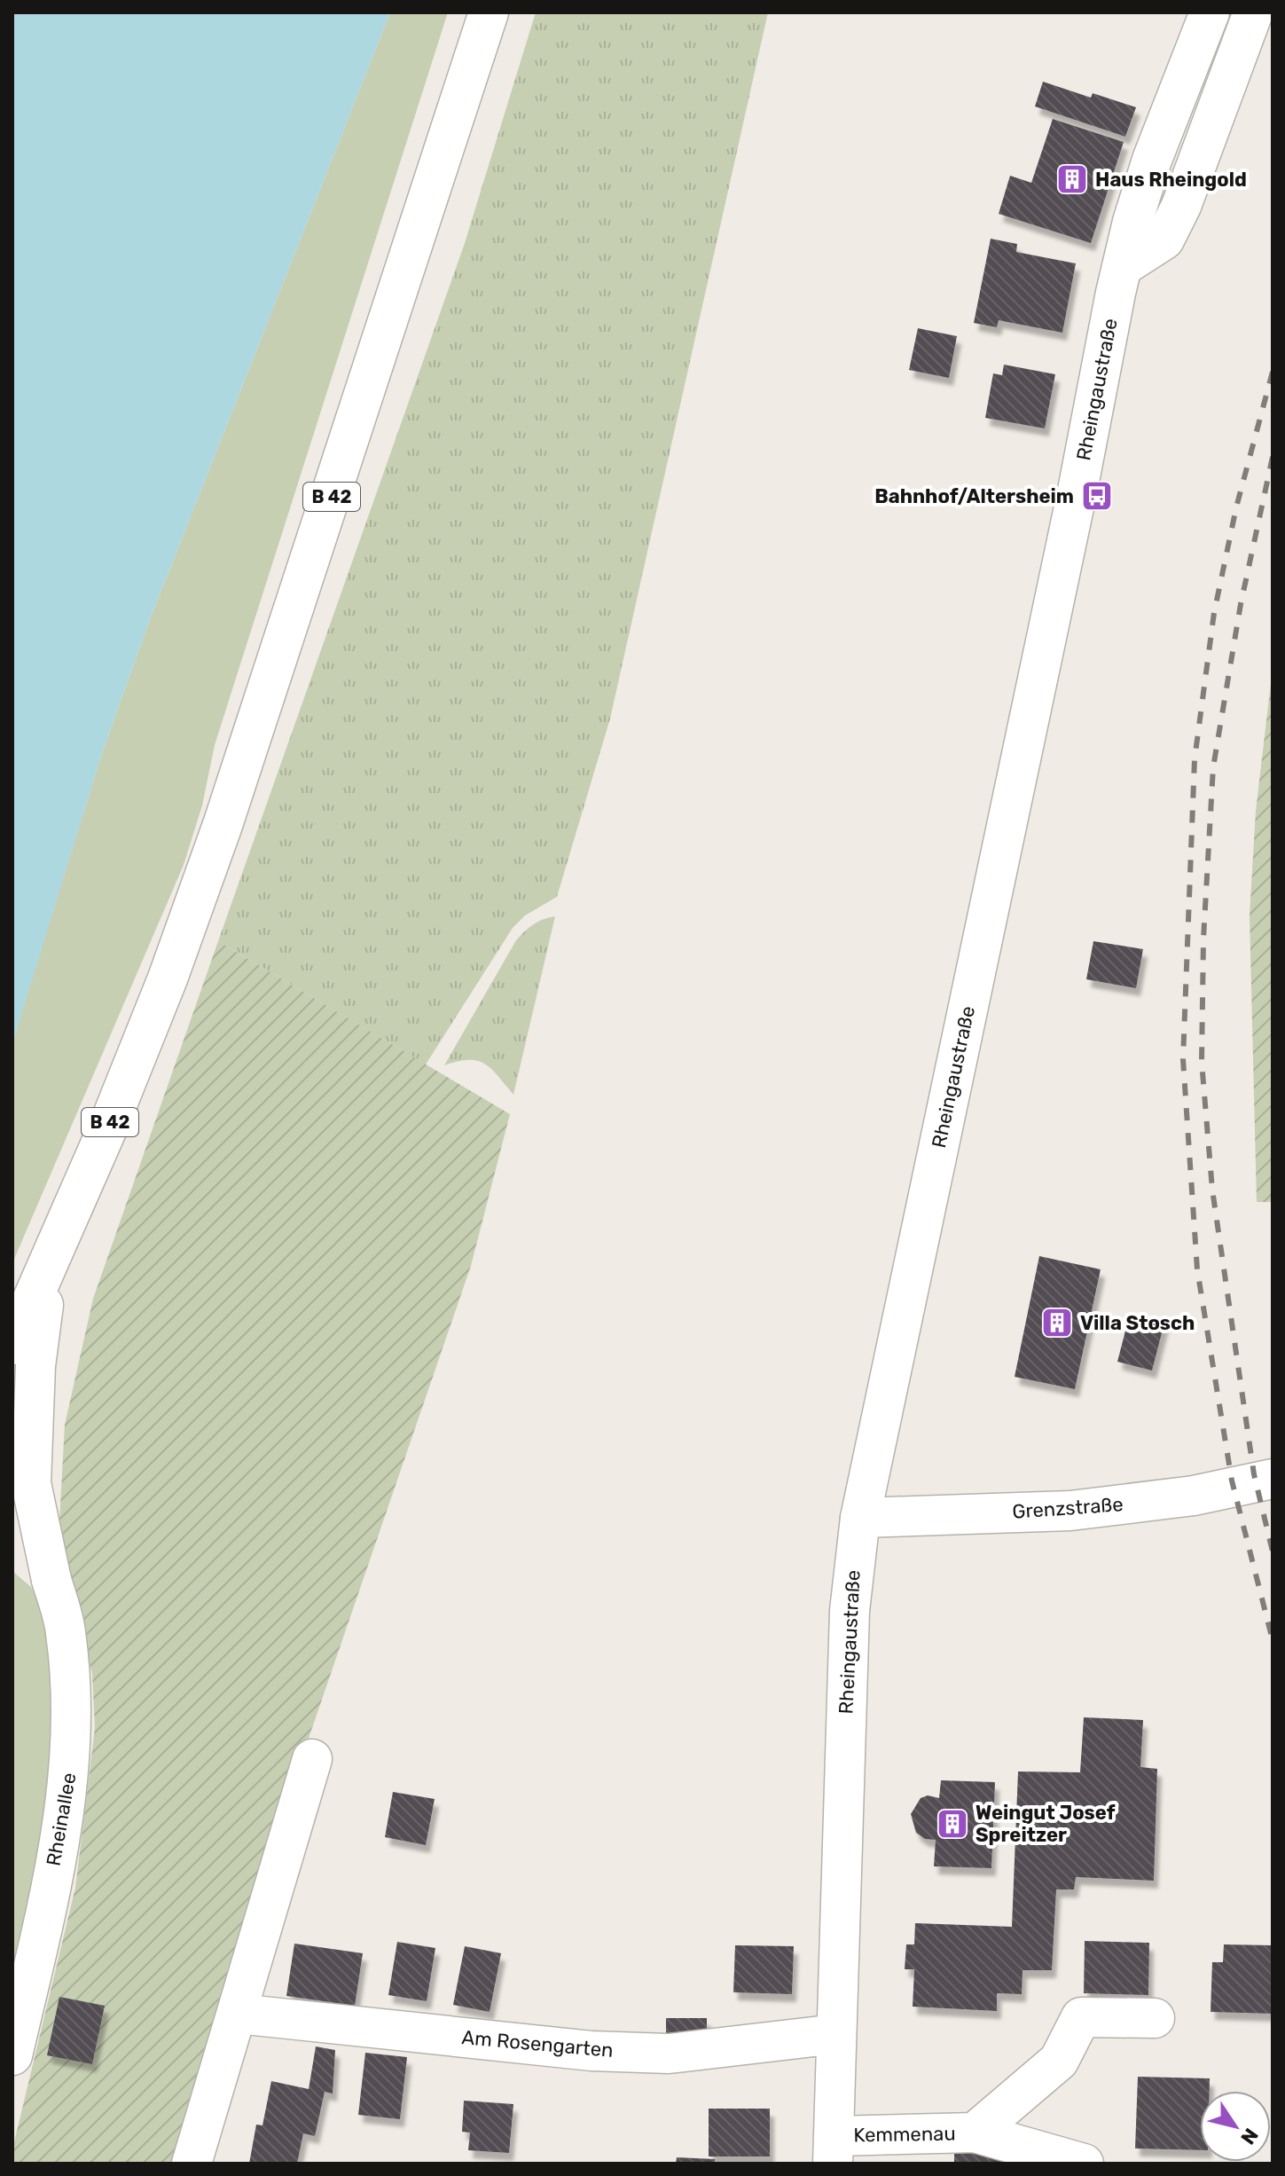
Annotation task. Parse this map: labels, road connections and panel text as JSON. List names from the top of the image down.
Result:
{
  "streets": {
    "main road": [
      "Rheingaustraße",
      "B 42",
      "Grenzstraße",
      "Rheinallee",
      "Am Rosengarten",
      "Kemmenau"
    ]
  },
  "crossings": [
    ["Rheingaustraße", "Grenzstraße"],
    ["Rheingaustraße", "Am Rosengarten"],
    ["Rheingaustraße", "Kemmenau"],
    ["B 42", "Rheinallee"]
  ],
  "places": {
    "building": ["Haus Rheingold", "Villa Stosch", "Weingut Josef Spreitzer"],
    "bus stop": ["Bahnhof/Altersheim"]
  },
  "north": "bottom right"
}
